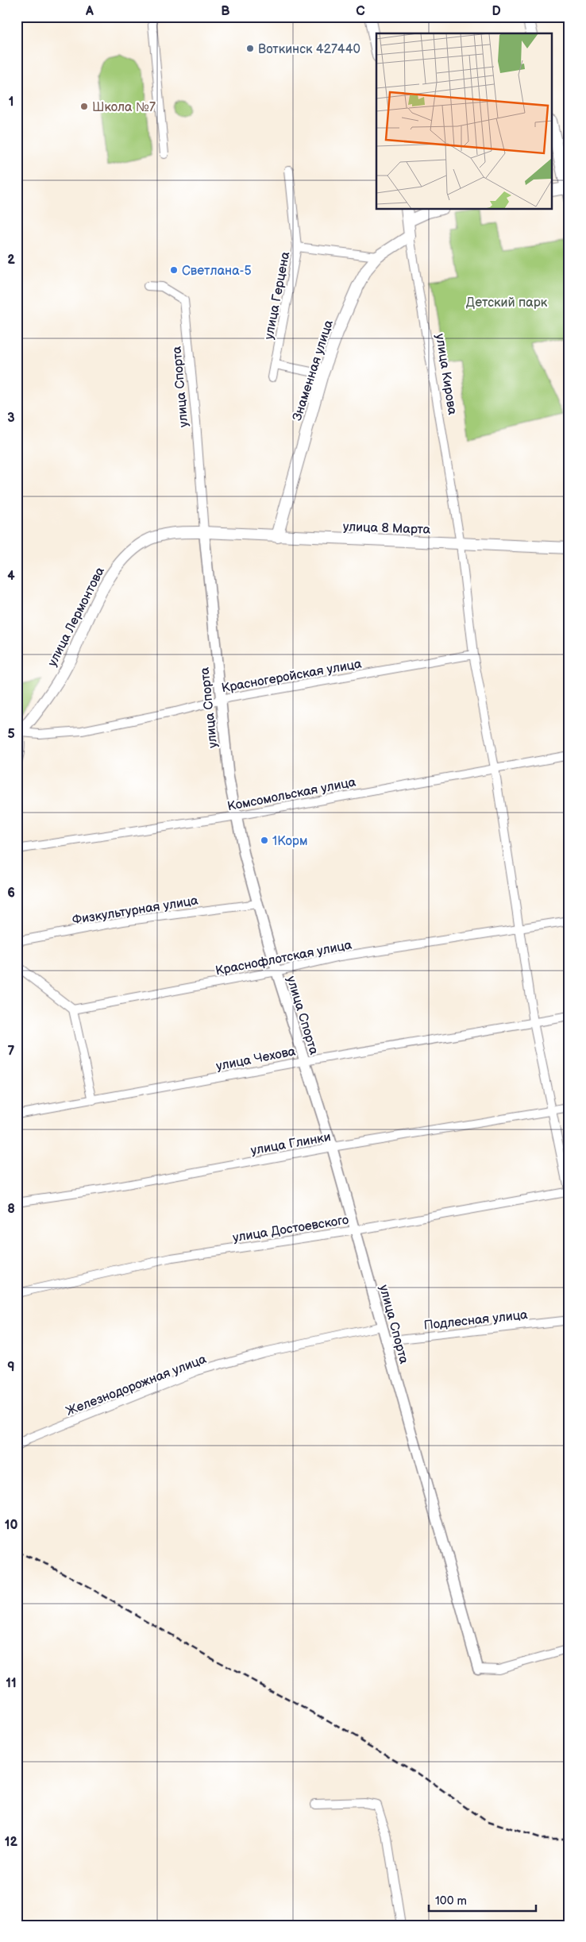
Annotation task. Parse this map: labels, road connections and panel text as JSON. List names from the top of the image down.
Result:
{
  "streets": {
    "main road": [
      "Знаменная улица",
      "улица Кирова",
      "улица 8 Марта",
      "улица Лермонтова"
    ],
    "street": [
      "улица Герцена",
      "улица Спорта",
      "Красногеройская улица",
      "Комсомольская улица",
      "Физкультурная улица",
      "Краснофлотская улица",
      "улица Чехова",
      "улица Глинки",
      "улица Достоевского",
      "Подлесная улица",
      "Железнодорожная улица"
    ]
  },
  "crossings": [
    ["Знаменная улица", "улица Кирова"],
    ["Знаменная улица", "улица 8 Марта"],
    ["улица Кирова", "улица 8 Марта"],
    ["улица Кирова", "Красногеройская улица"],
    ["улица Кирова", "Комсомольская улица"],
    ["улица Кирова", "Краснофлотская улица"],
    ["улица Кирова", "улица Чехова"],
    ["улица Кирова", "улица Глинки"],
    ["улица Кирова", "улица Достоевского"],
    ["улица Спорта", "улица 8 Марта"],
    ["улица Спорта", "улица Лермонтова"],
    ["улица Спорта", "Красногеройская улица"],
    ["улица Спорта", "Комсомольская улица"],
    ["улица Спорта", "Физкультурная улица"],
    ["улица Спорта", "Краснофлотская улица"],
    ["улица Спорта", "улица Чехова"],
    ["улица Спорта", "улица Глинки"],
    ["улица Спорта", "улица Достоевского"],
    ["улица Спорта", "Подлесная улица"],
    ["улица Спорта", "Железнодорожная улица"],
    ["улица 8 Марта", "улица Лермонтова"],
    ["улица Лермонтова", "Красногеройская улица"]
  ],
  "parks": ["Детский парк"],
  "places": [
    "Воткинск 427440",
    "Школа №7",
    "Светлана-5",
    "1Корм"
  ],
  "scale_bar": "100 m",
  "grid": {
    "columns": [
      "A",
      "B",
      "C",
      "D"
    ],
    "rows": [
      "1",
      "2",
      "3",
      "4",
      "5",
      "6",
      "7",
      "8",
      "9",
      "10",
      "11",
      "12"
    ]
  }
}
